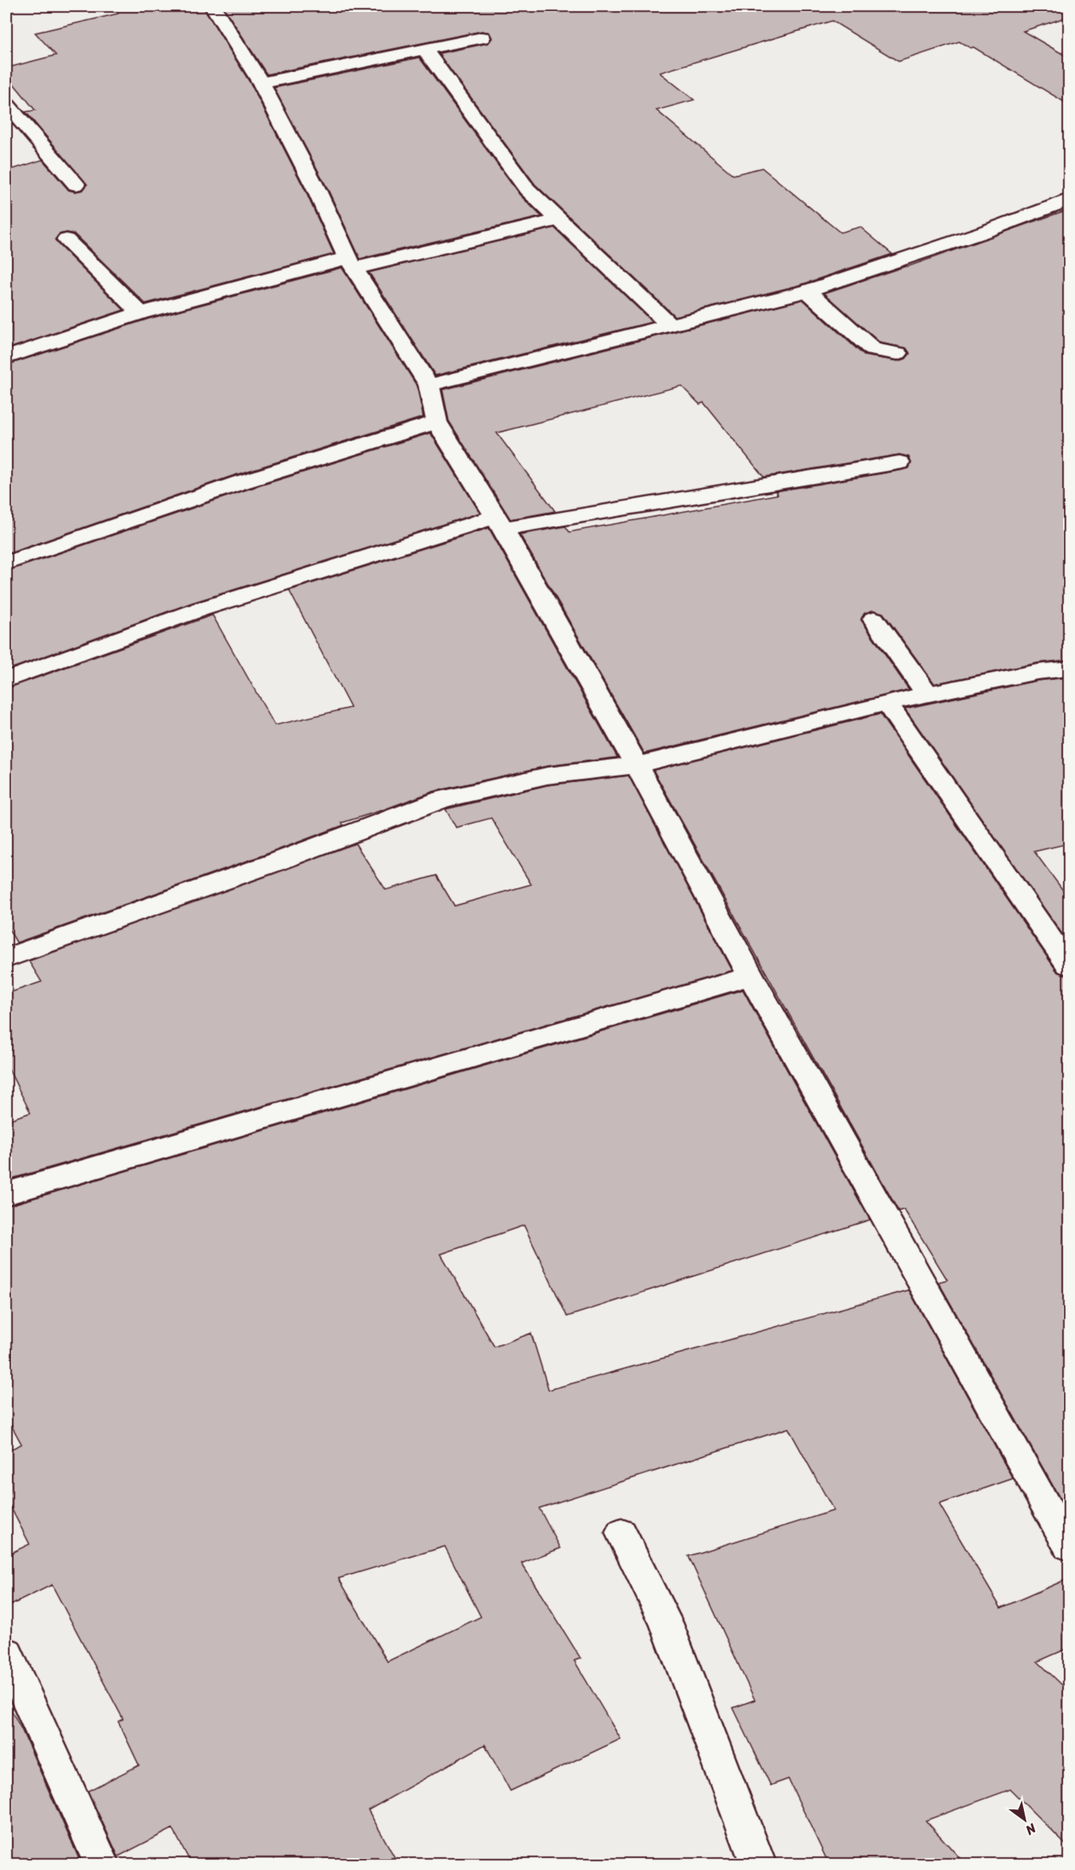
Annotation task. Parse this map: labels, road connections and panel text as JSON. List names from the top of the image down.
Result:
{
  "north": "bottom right"
}
